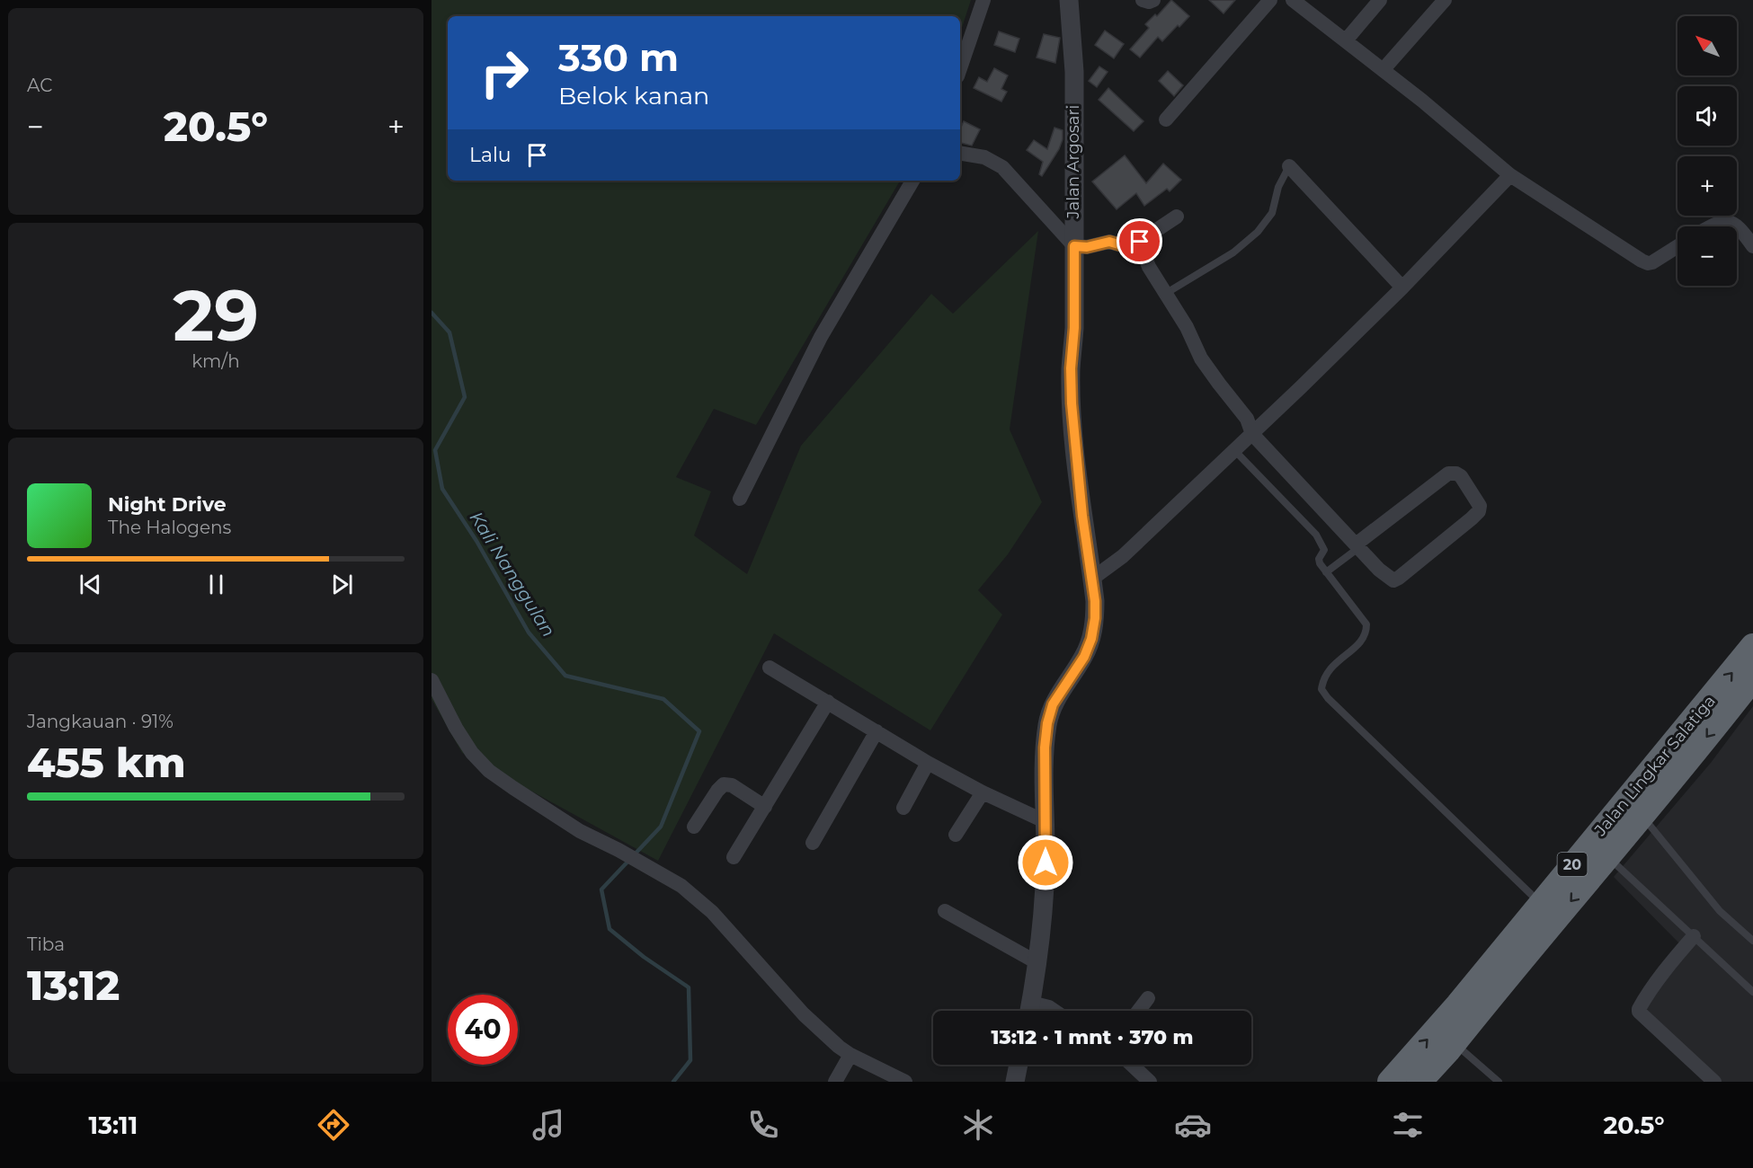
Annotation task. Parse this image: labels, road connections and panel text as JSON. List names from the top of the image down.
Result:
{
  "streets": {
    "highway": ["Jalan Lingkar Salatiga", "20"],
    "street": ["Jalan Argosari"]
  },
  "water": ["Kali Nanggulan"],
  "north": "top left",
  "page": {
    "tile": [
      "AC",
      ["29", "km/h"],
      ["Jangkauan · 91%", "455 km"],
      ["Tiba", "13:12"]
    ],
    "map_buttons": ["+", "−"],
    "turn": ["330 m", "Belok kanan"],
    "heat": ["−", "20.5°", "+"],
    "then": "Lalu",
    "song": ["Night Drive", "The Halogens"],
    "limit": "40",
    "trip": "13:12 · 1 mnt · 370 m",
    "tabs": ["13:11", "20.5°"]
  }
}
